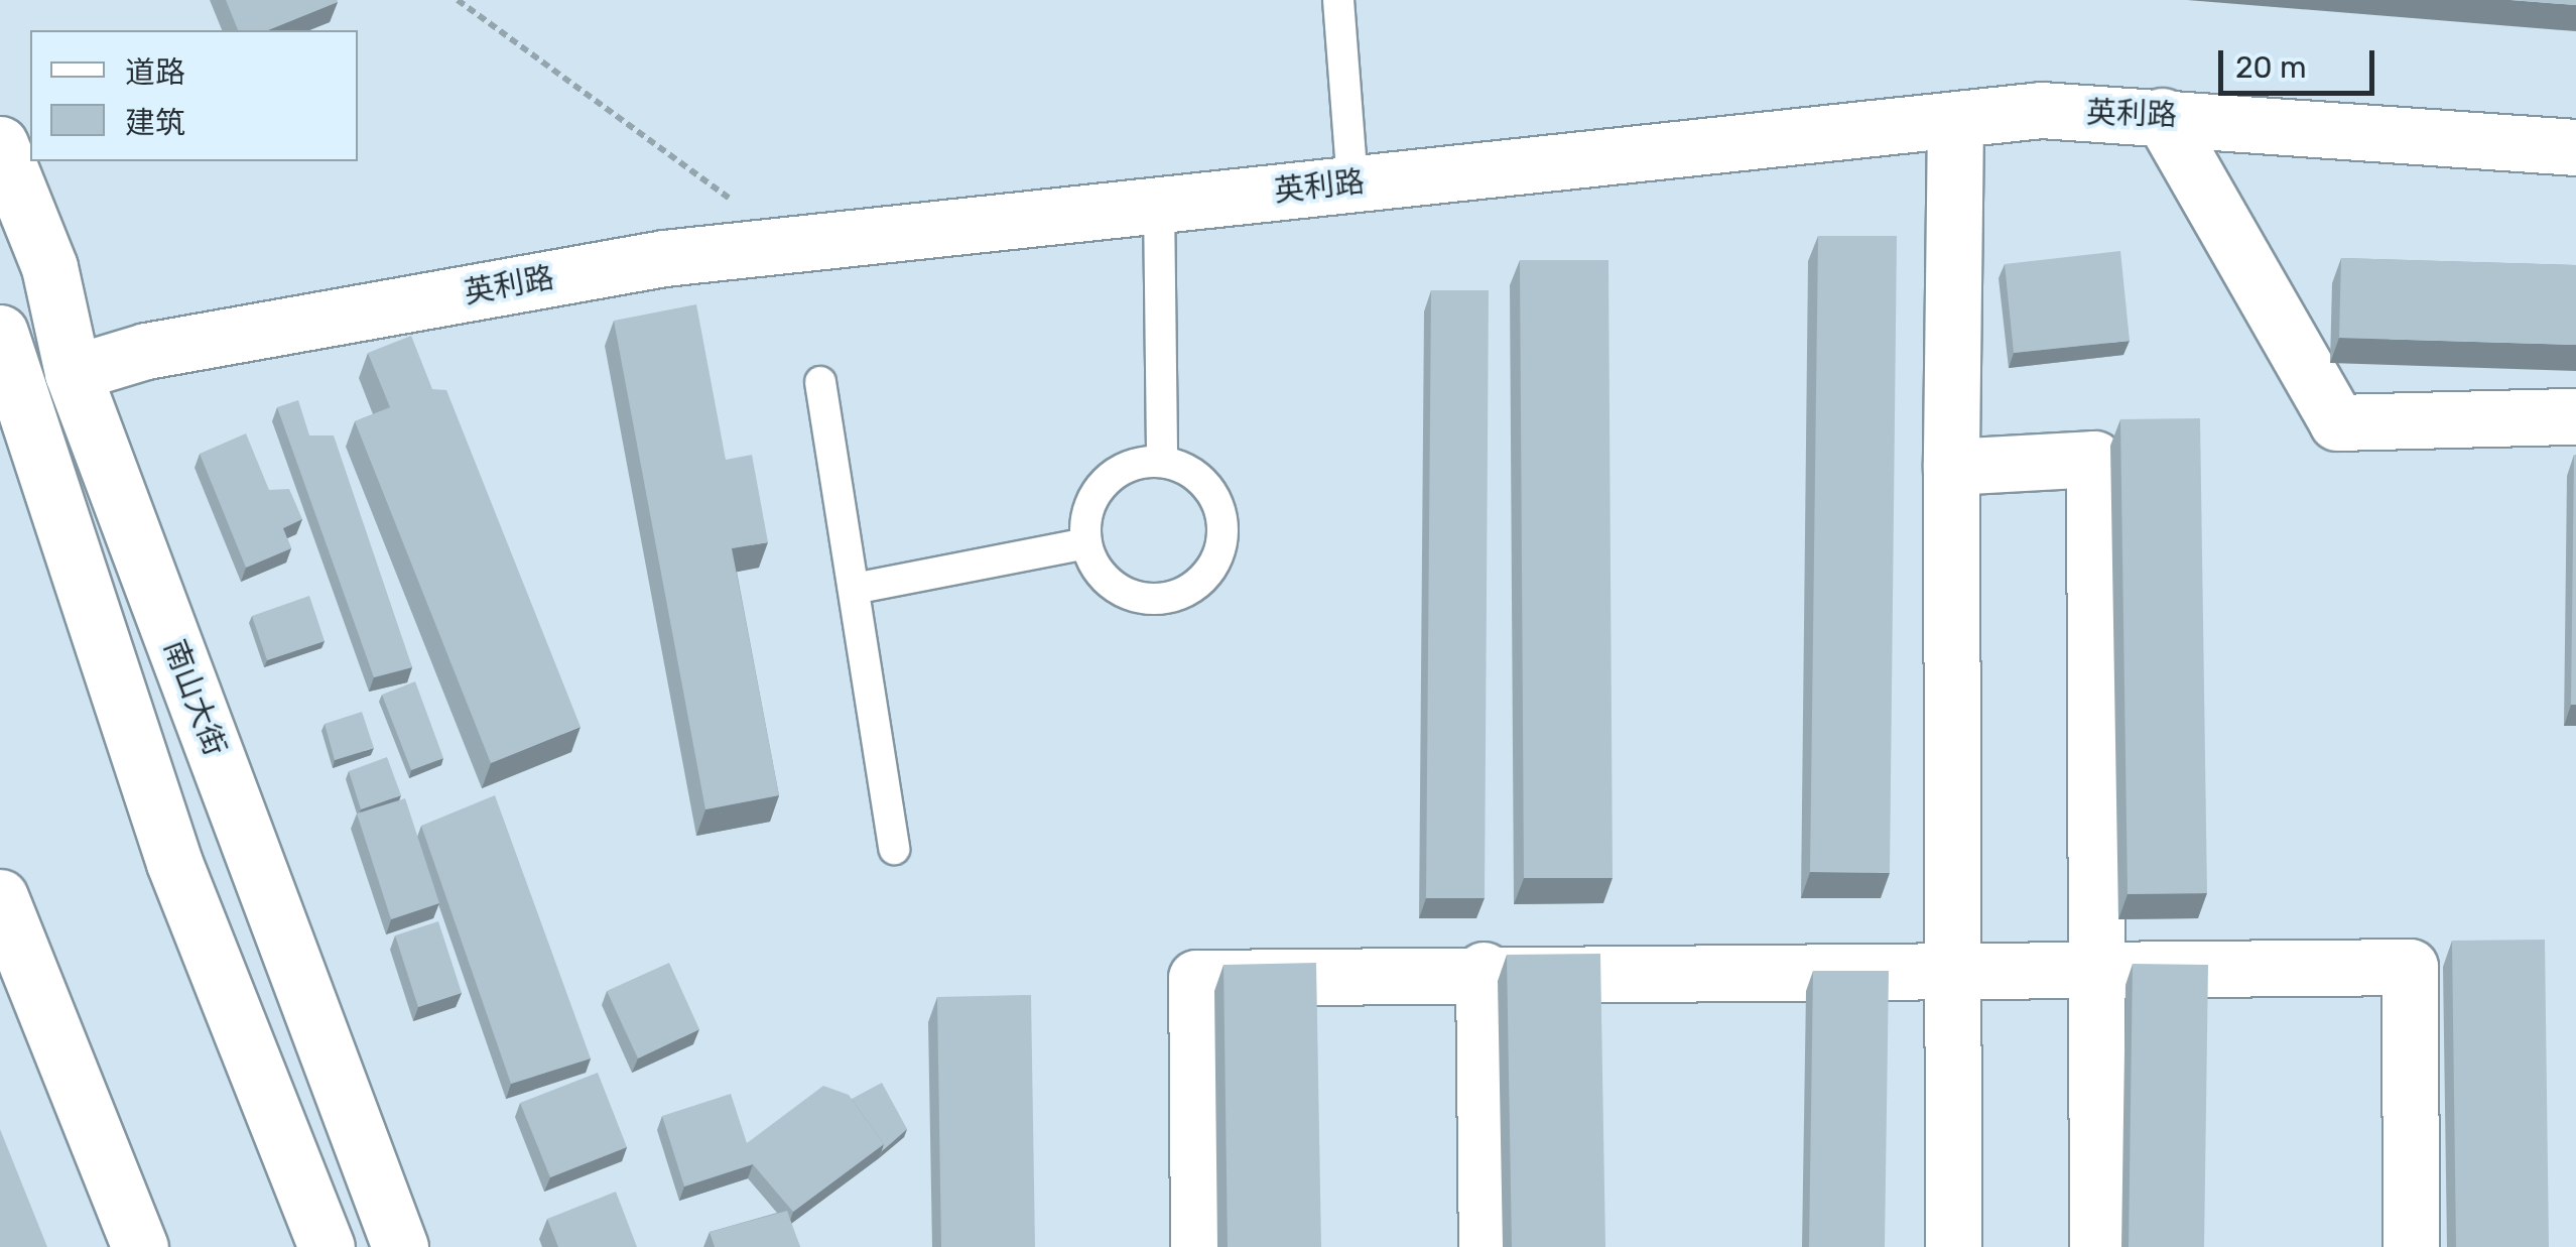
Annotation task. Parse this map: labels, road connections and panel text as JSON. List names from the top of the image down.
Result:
{
  "streets": {
    "street": ["英利路", "南山大街"]
  },
  "crossings": [
    ["英利路", "南山大街"]
  ],
  "legend": ["道路", "建筑"],
  "scale_bar": "20 m"
}
